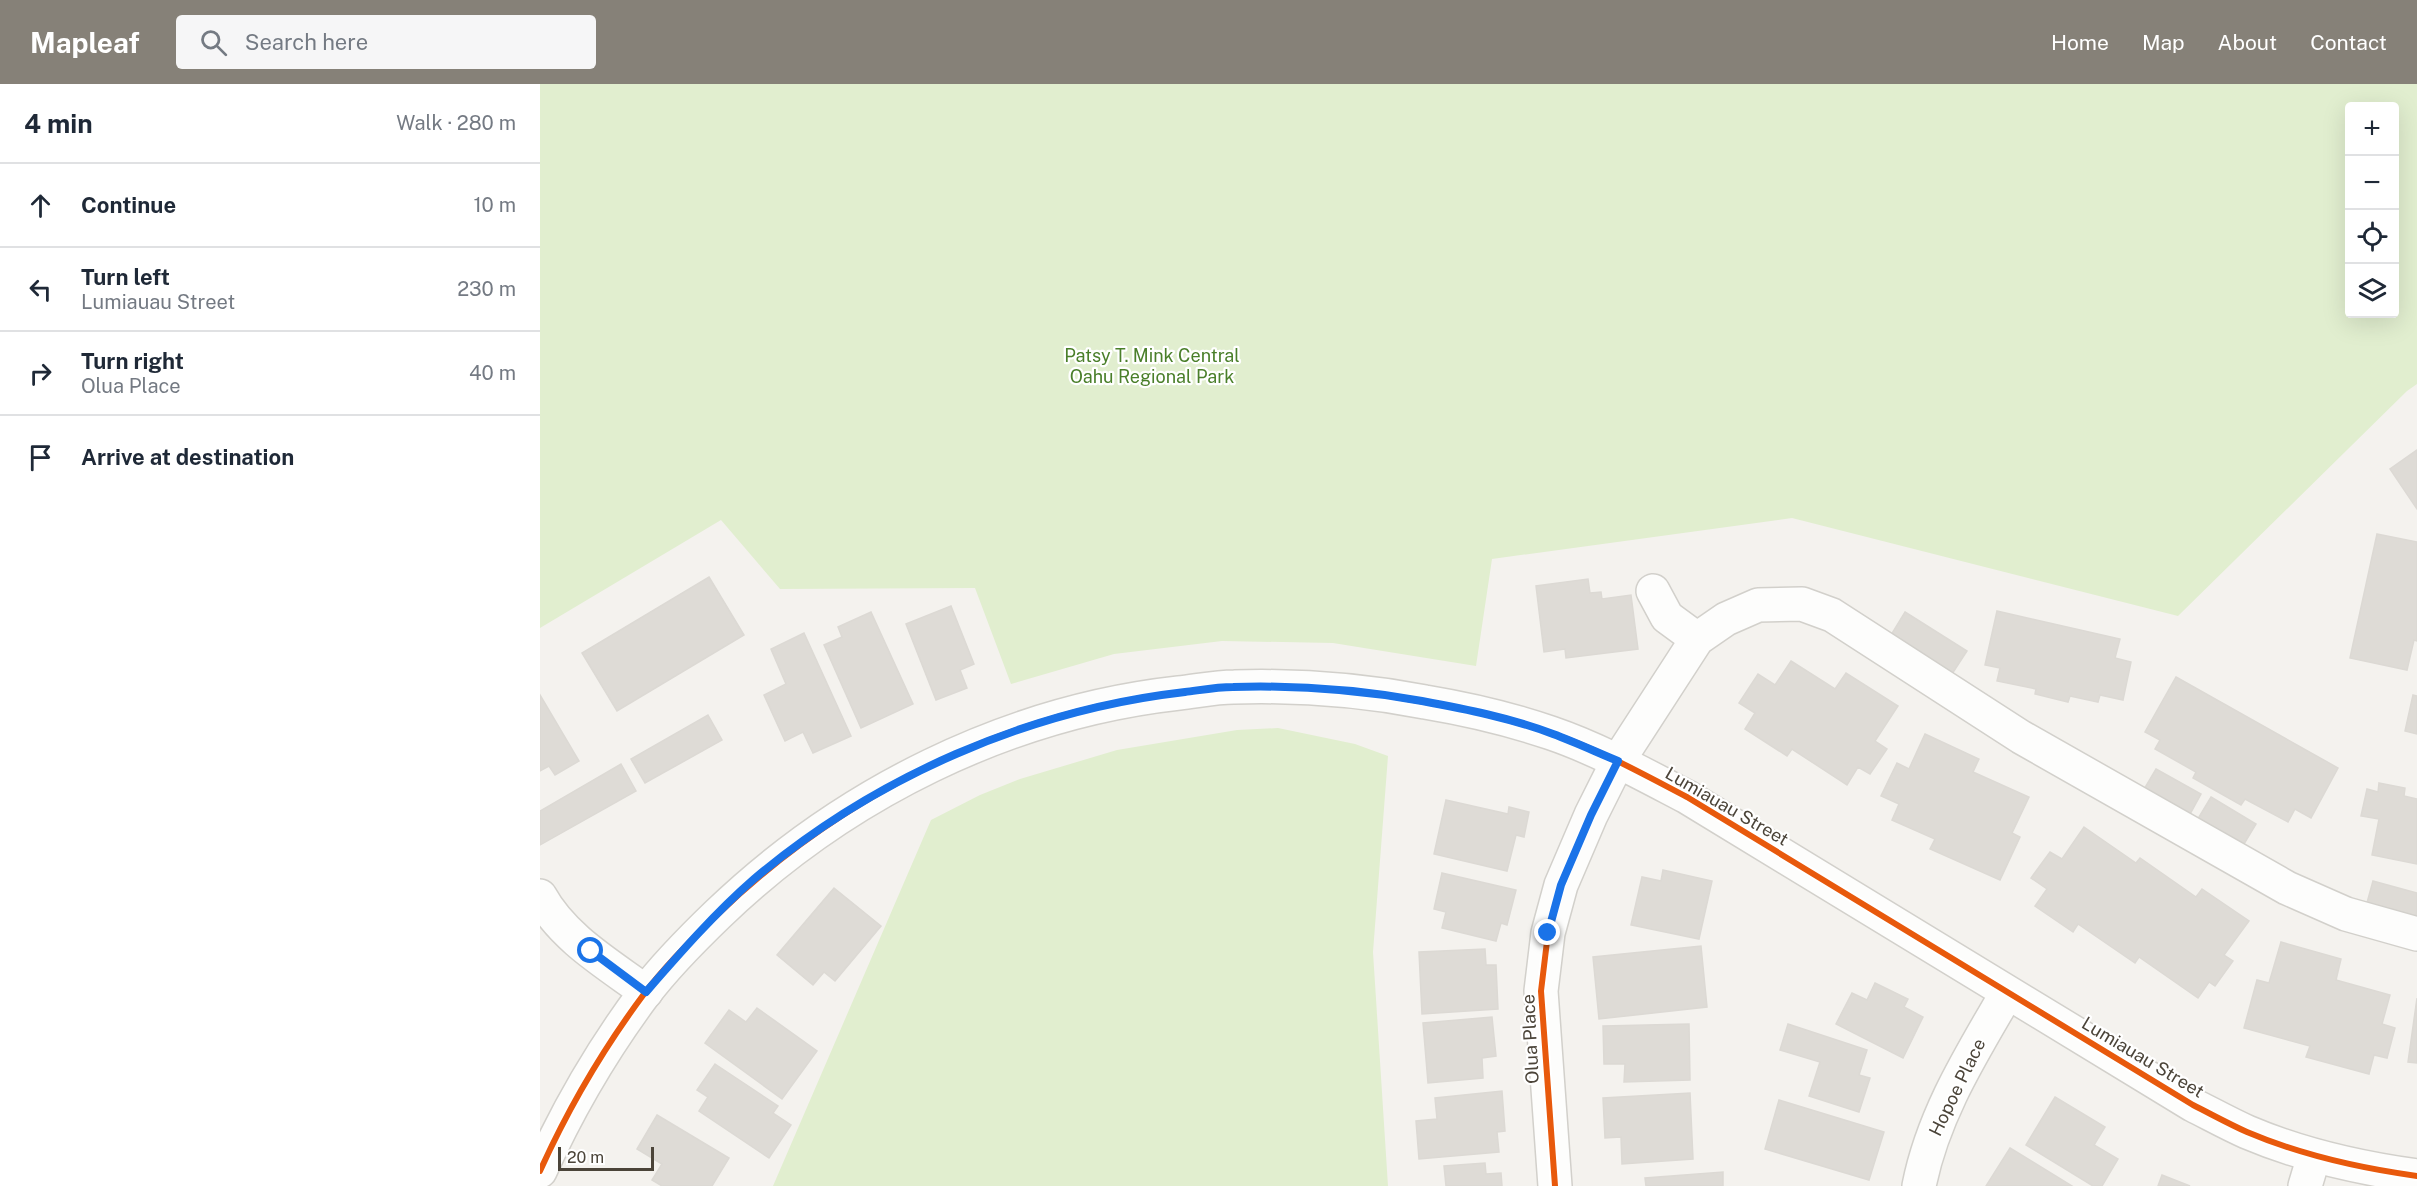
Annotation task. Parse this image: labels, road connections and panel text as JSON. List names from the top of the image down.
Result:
{
  "streets": {
    "street": ["Lumiauau Street", "Olua Place", "Hopoe Place"]
  },
  "crossings": [
    ["Lumiauau Street", "Olua Place"],
    ["Lumiauau Street", "Hopoe Place"]
  ],
  "parks": ["Patsy T. Mink Central Oahu Regional Park"],
  "scale_bar": "20 m",
  "page": {
    "header": "Mapleaf",
    "search": "Search here",
    "nav": [
      "Home",
      "Map",
      "About",
      "Contact"
    ],
    "heading": ["4 min", "Walk · 280 m"],
    "map_buttons": ["+", "−"],
    "list": [
      ["Continue", "10 m"],
      ["Turn left", "Lumiauau Street", "230 m"],
      ["Turn right", "Olua Place", "40 m"],
      "Arrive at destination"
    ],
    "scale": "20 m"
  }
}
